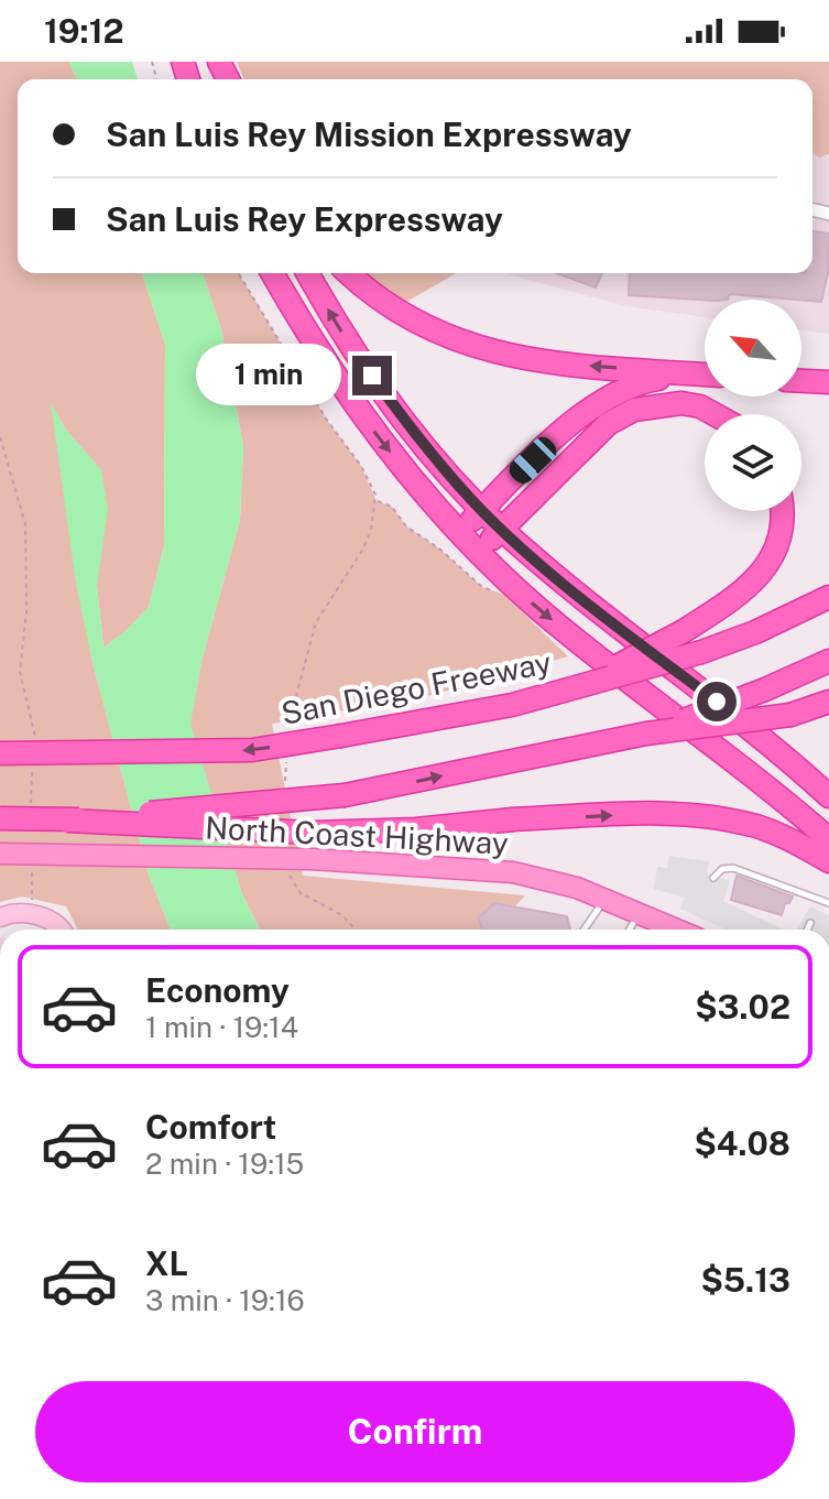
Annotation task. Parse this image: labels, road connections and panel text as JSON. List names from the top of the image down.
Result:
{
  "streets": {
    "highway": ["San Diego Freeway"],
    "main road": ["North Coast Highway"]
  },
  "north": "top left",
  "page": {
    "status": "19:12",
    "banner": ["San Luis Rey Mission Expressway", "San Luis Rey Expressway"],
    "bubble": "1 min",
    "list": [
      {
        "name": "Economy",
        "note": "1 min · 19:14",
        "value": "$3.02"
      },
      {
        "name": "Comfort",
        "note": "2 min · 19:15",
        "value": "$4.08"
      },
      {
        "name": "XL",
        "note": "3 min · 19:16",
        "value": "$5.13"
      }
    ],
    "buttons": "Confirm"
  }
}
